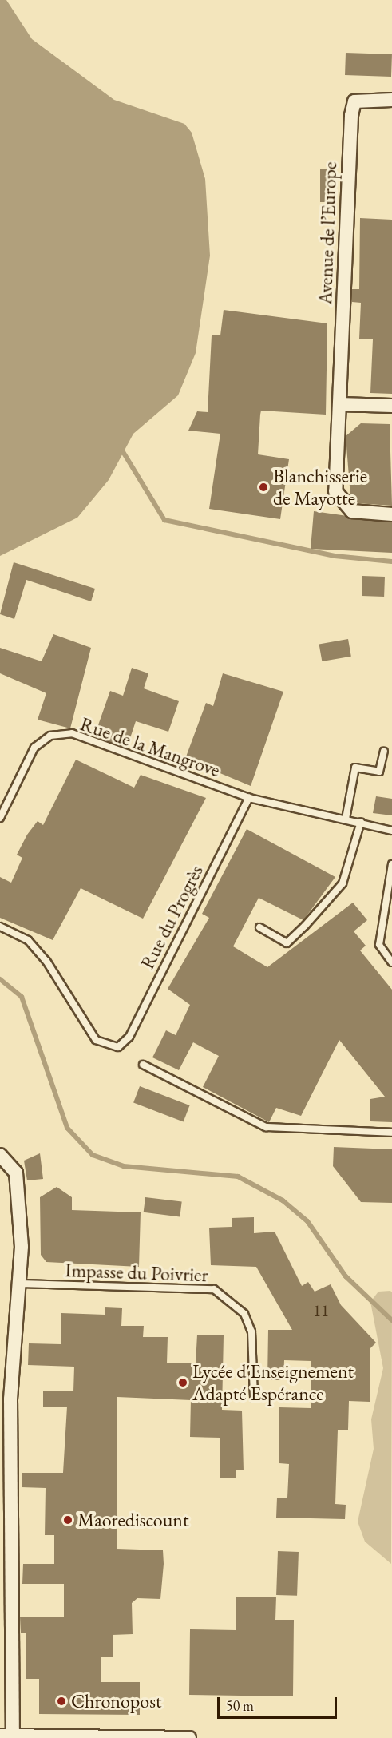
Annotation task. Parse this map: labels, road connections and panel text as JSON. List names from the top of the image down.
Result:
{
  "streets": {
    "street": ["Avenue de l’Europe"],
    "lane": ["Rue de la Mangrove", "Rue du Progrès", "Impasse du Poivrier"]
  },
  "crossings": [
    ["Rue de la Mangrove", "Rue du Progrès"]
  ],
  "places": [
    "Blanchisserie de Mayotte",
    "Lycée d'Enseignement Adapté Espérance",
    "Maorediscount",
    "Chronopost"
  ],
  "house_numbers": ["11"],
  "scale_bar": "50 m"
}
